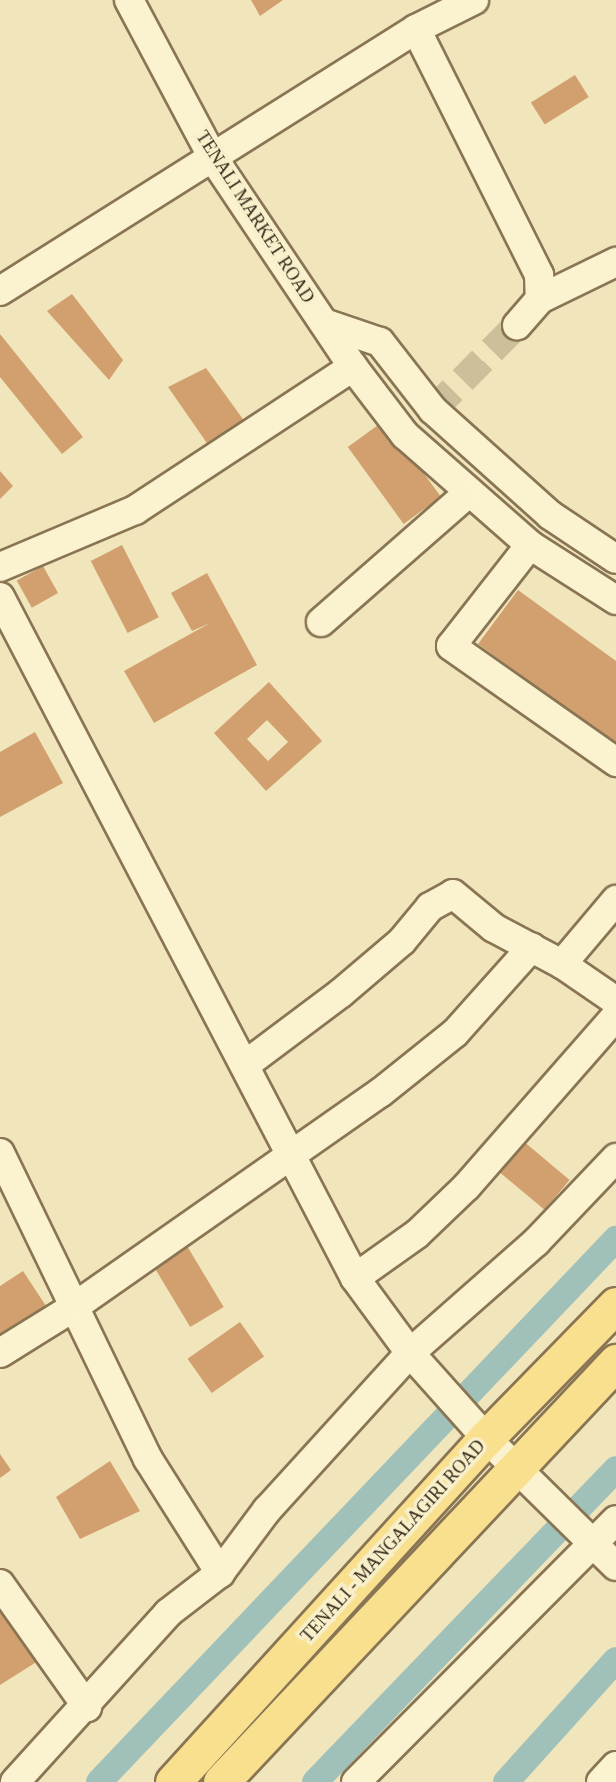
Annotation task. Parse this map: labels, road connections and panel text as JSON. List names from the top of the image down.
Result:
{
  "streets": {
    "main road": ["TENALI - MANGALAGIRI ROAD"],
    "street": ["TENALI MARKET ROAD"]
  }
}
